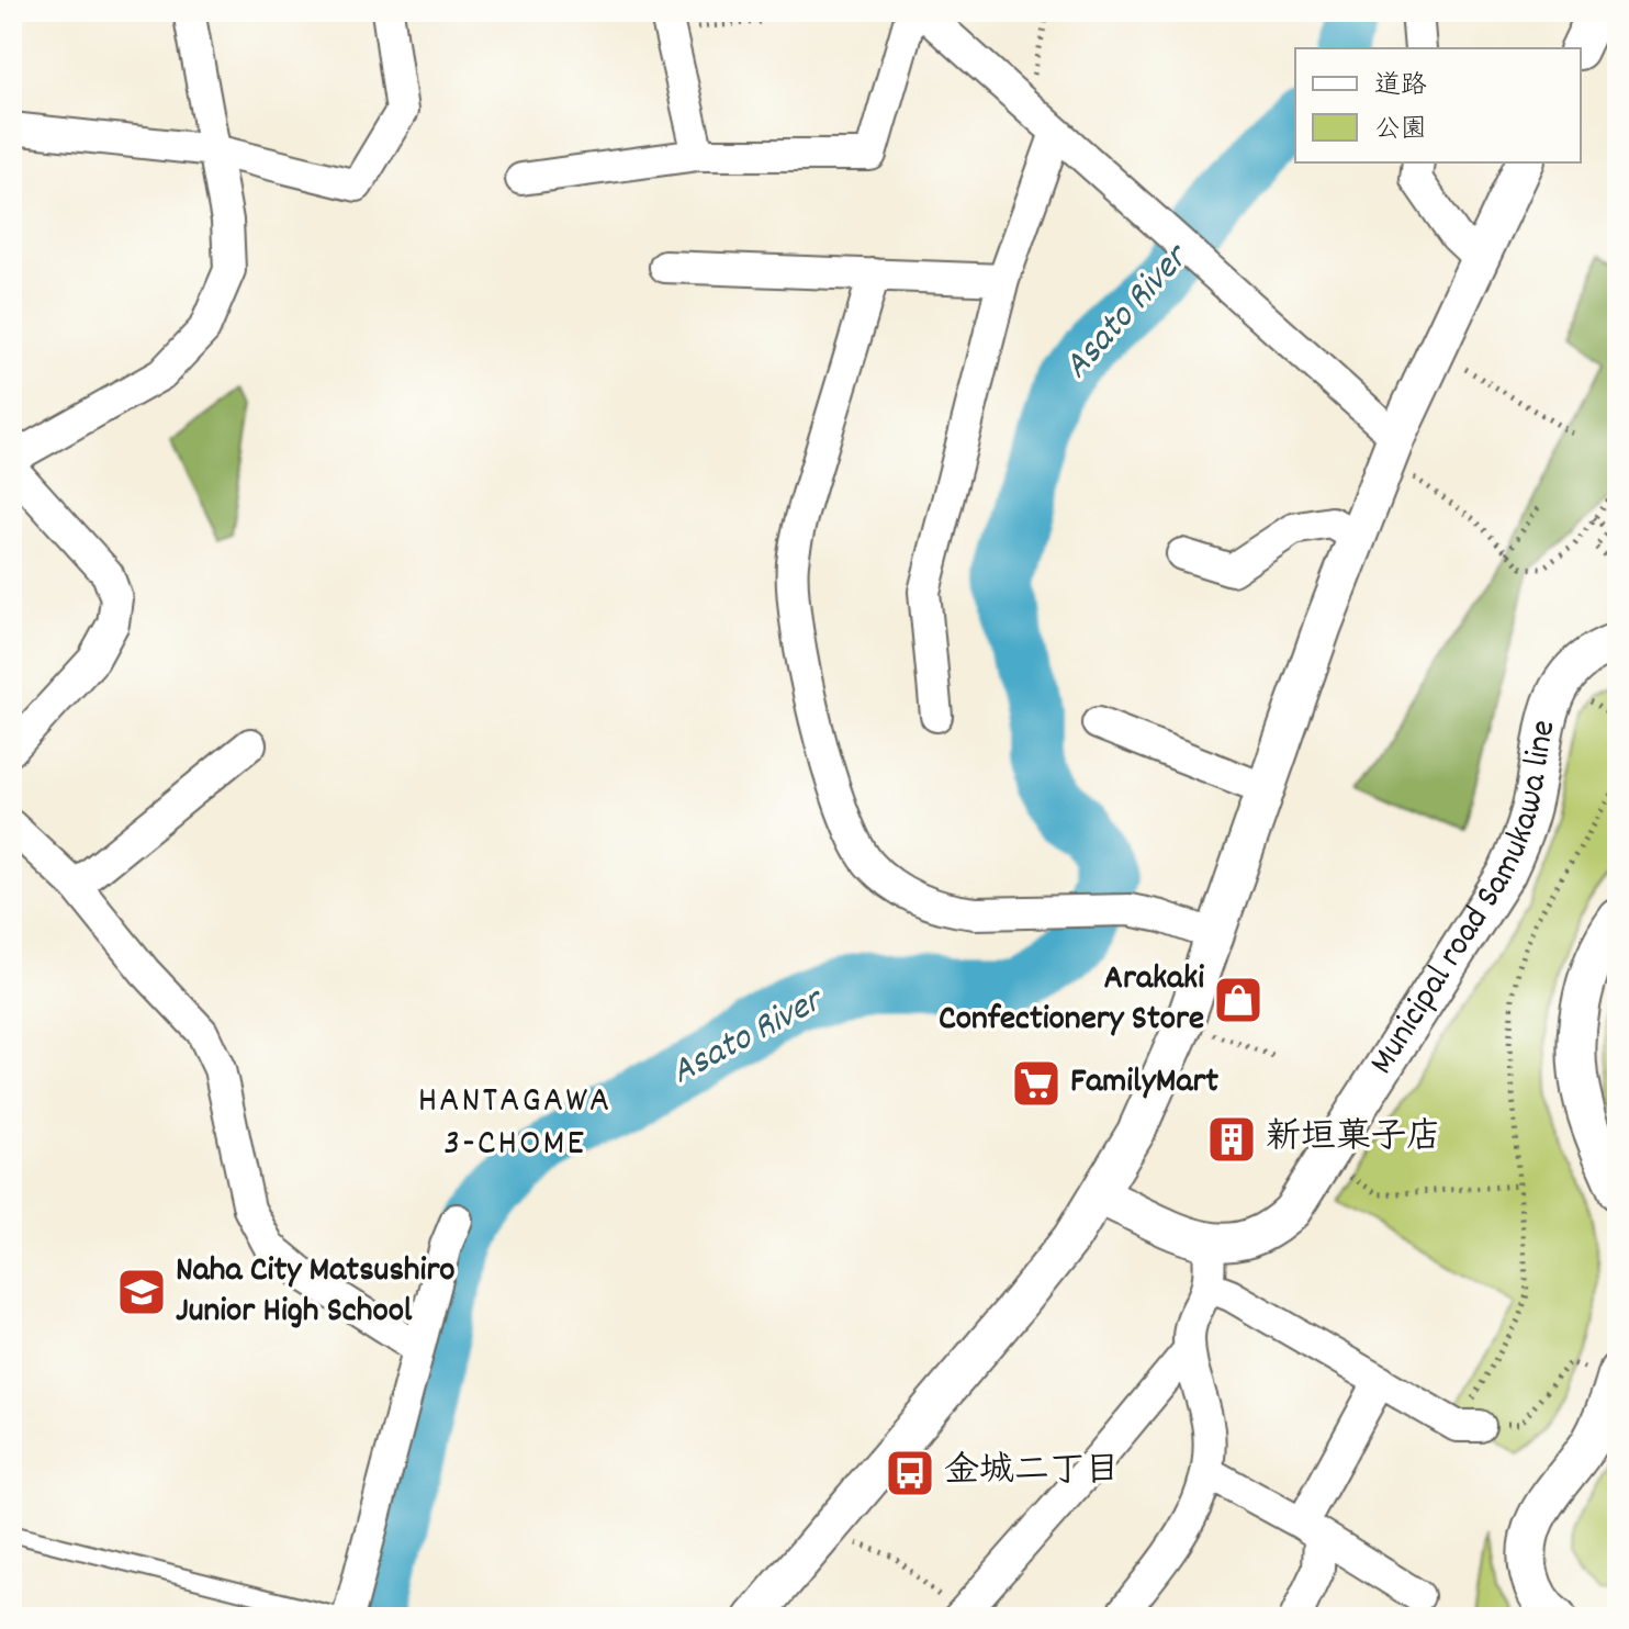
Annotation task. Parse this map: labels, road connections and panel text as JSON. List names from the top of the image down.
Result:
{
  "streets": {
    "street": ["Municipal road Samukawa line"]
  },
  "districts": ["HANTAGAWA 3-CHOME"],
  "water": ["Asato River"],
  "places": {
    "shop": ["Arakaki Confectionery Store"],
    "supermarket": ["FamilyMart"],
    "building": ["新垣菓子店"],
    "school or university": ["Naha City Matsushiro Junior High School"],
    "bus stop": ["金城二丁目"]
  },
  "legend": ["道路", "公園"]
}
